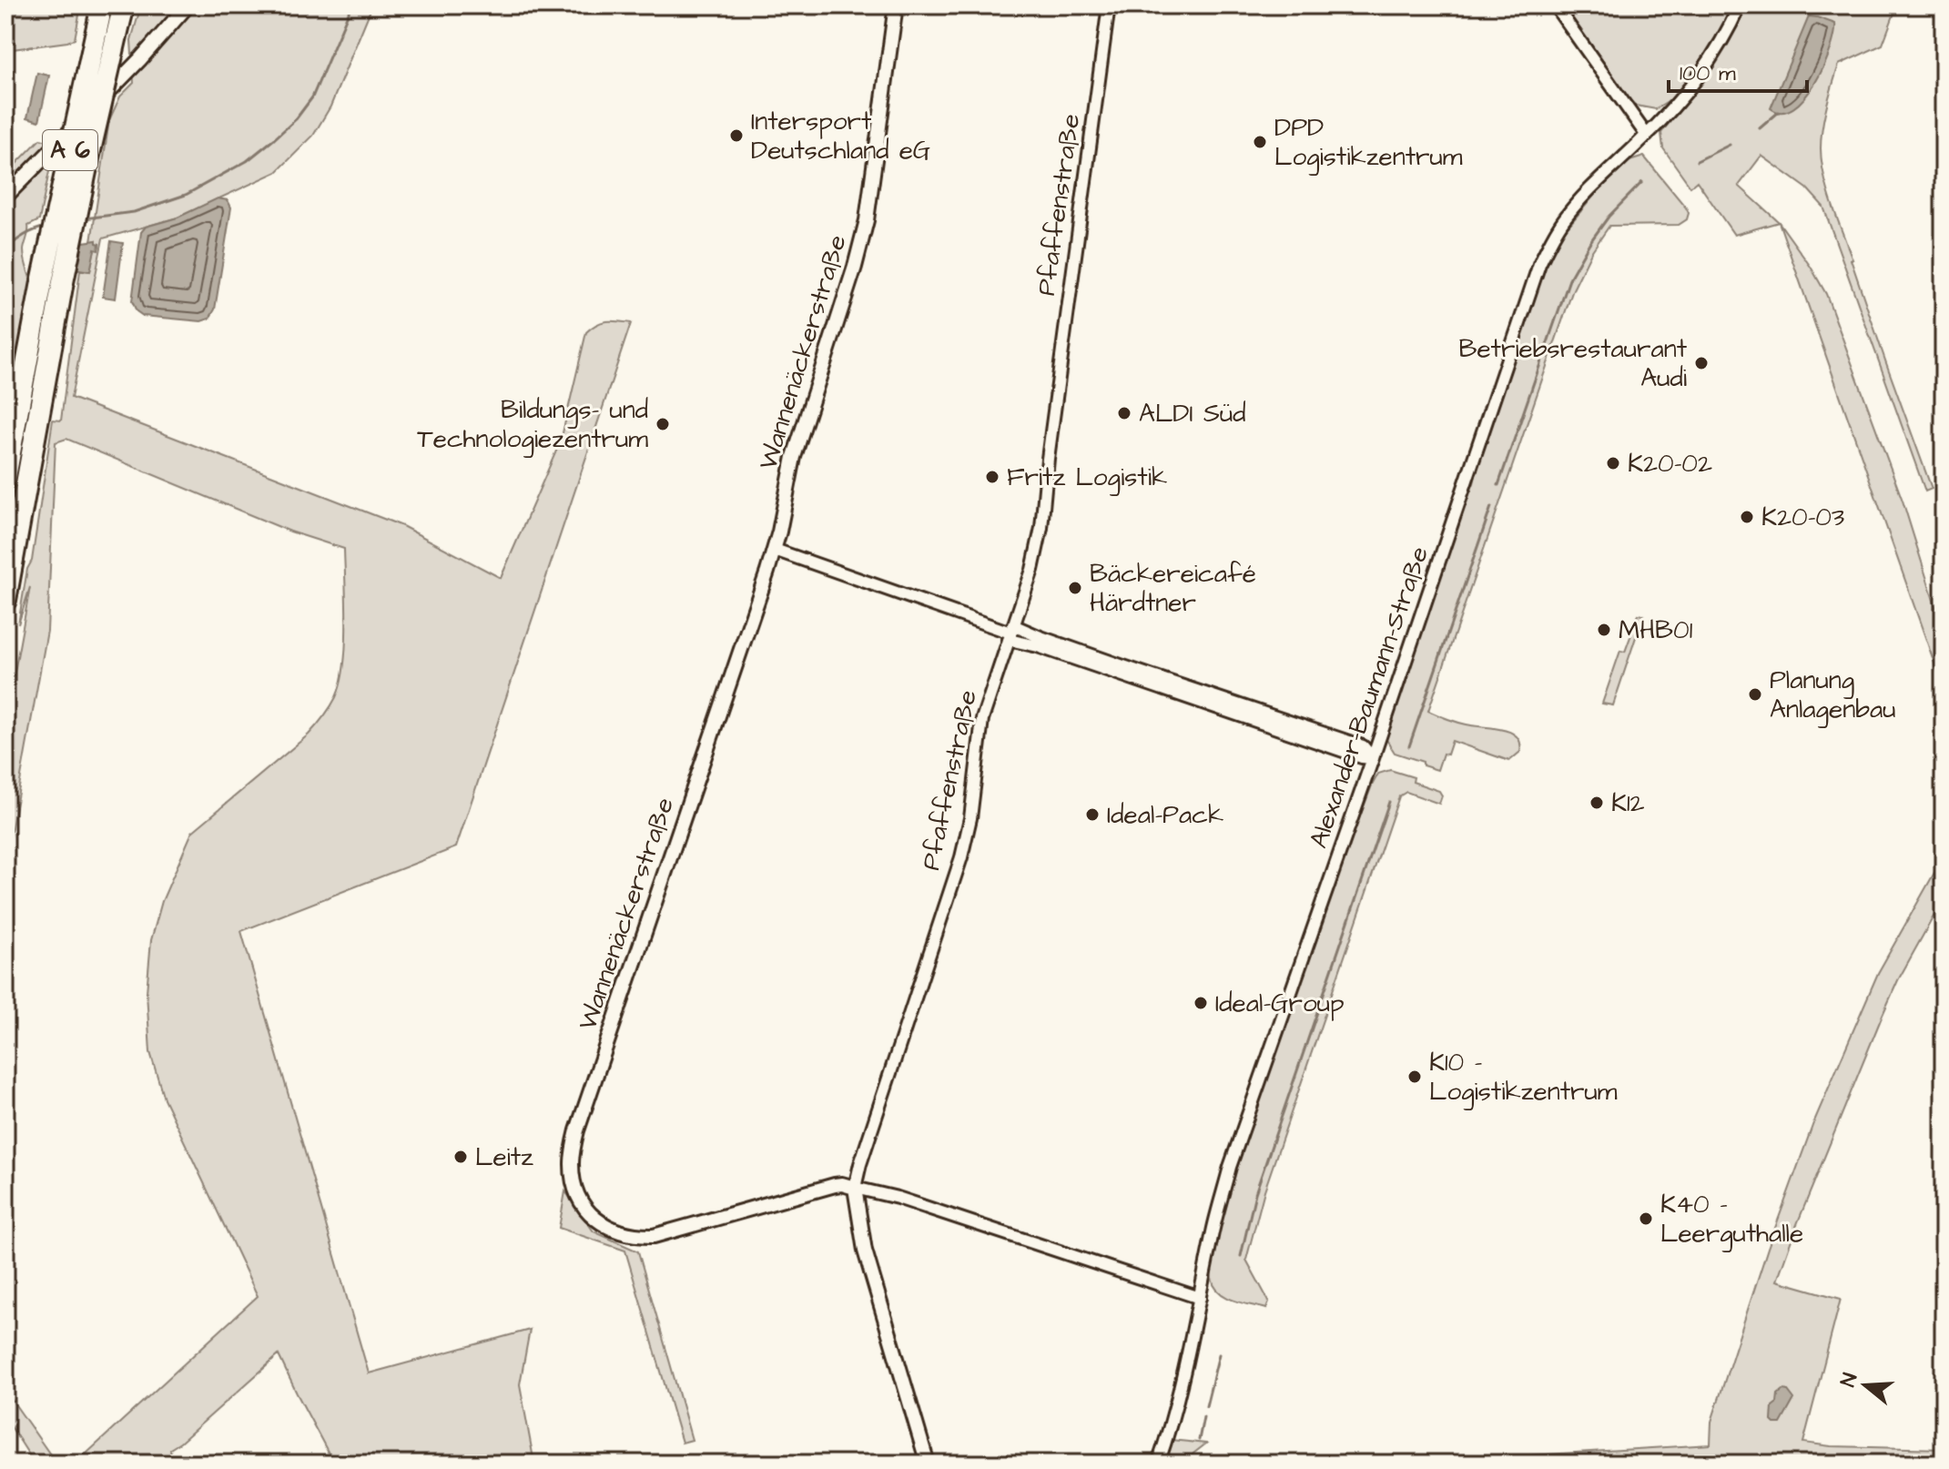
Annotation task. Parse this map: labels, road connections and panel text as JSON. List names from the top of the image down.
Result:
{
  "streets": {
    "highway": ["A 6"],
    "street": ["Pfaffenstraße", "Wannenäckerstraße", "Alexander-Baumann-Straße"]
  },
  "crossings": [
    ["Pfaffenstraße", "Wannenäckerstraße"],
    ["Wannenäckerstraße", "Alexander-Baumann-Straße"]
  ],
  "places": [
    "Intersport Deutschland eG",
    "DPD Logistikzentrum",
    "Betriebsrestaurant Audi",
    "ALDI Süd",
    "Bildungs- und Technologiezentrum",
    "K20-02",
    "Fritz Logistik",
    "K20-03",
    "Bäckereicafé Härdtner",
    "MHB01",
    "Planung Anlagenbau",
    "K12",
    "Ideal-Pack",
    "Ideal-Group",
    "K10 - Logistikzentrum",
    "Leitz",
    "K40 - Leerguthalle"
  ],
  "scale_bar": "100 m",
  "north": "left"
}
